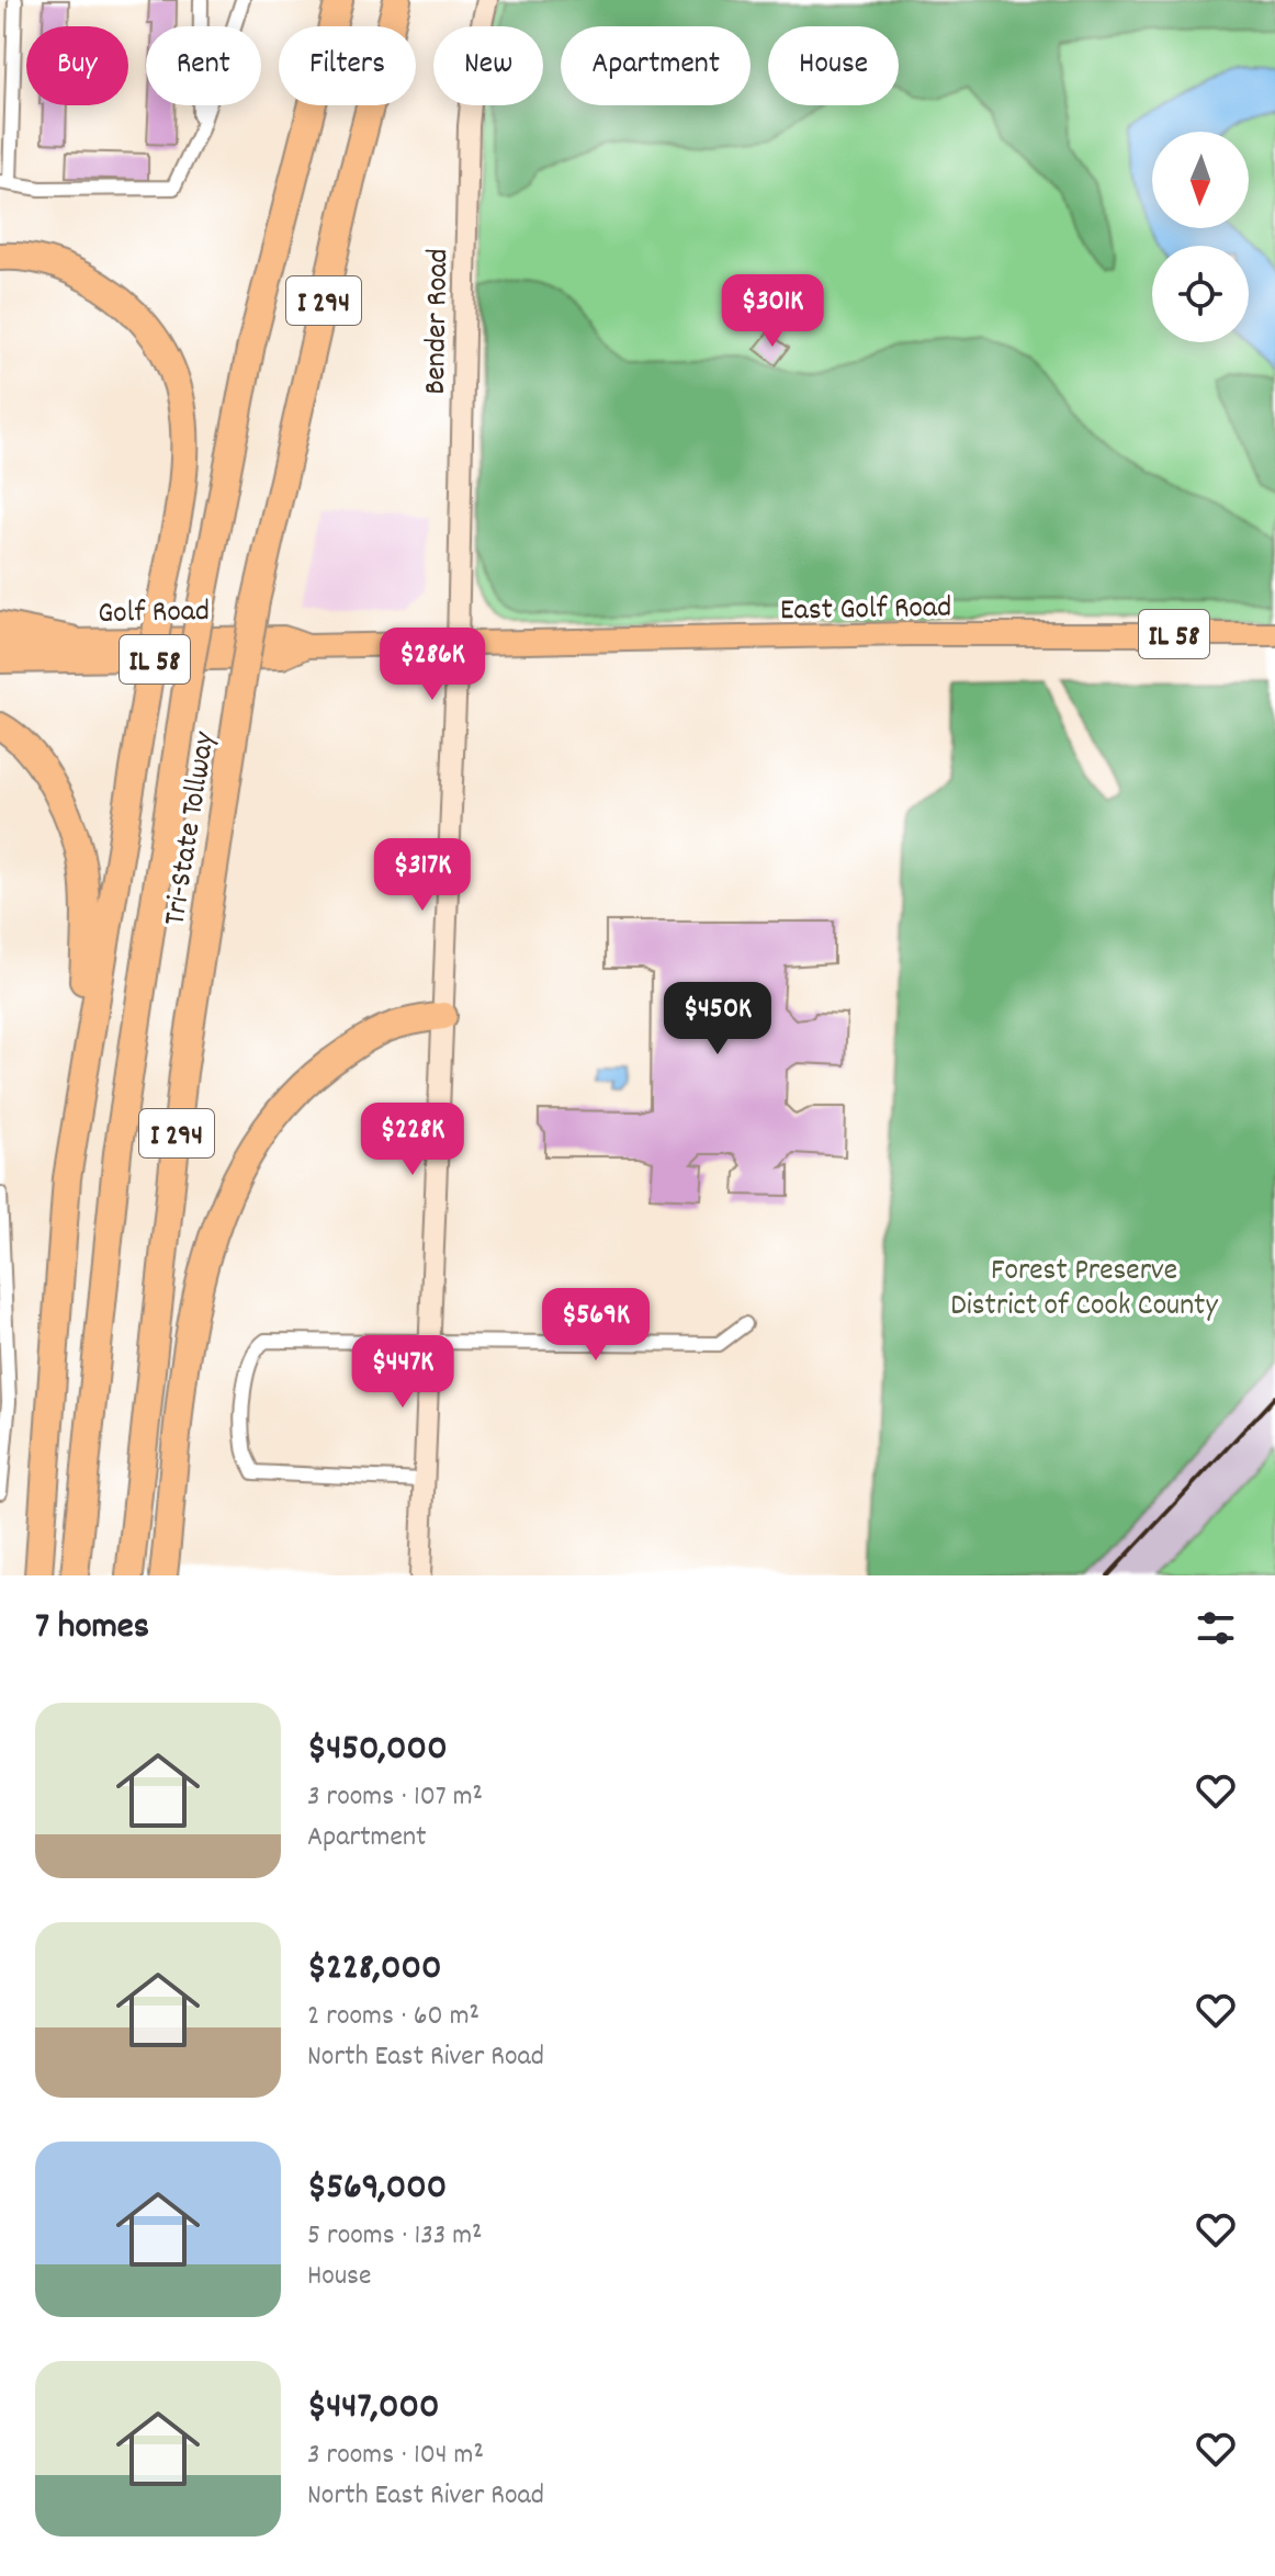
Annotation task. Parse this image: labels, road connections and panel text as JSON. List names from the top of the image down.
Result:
{
  "streets": {
    "highway": ["I 294", "Tri-State Tollway"],
    "main road": ["East Golf Road", "Golf Road", "IL 58"],
    "street": ["Bender Road"]
  },
  "crossings": [
    ["Bender Road", "East Golf Road"],
    ["Bender Road", "Golf Road"],
    ["East Golf Road", "Golf Road"]
  ],
  "parks": ["Forest Preserve District of Cook County"],
  "north": "bottom",
  "page": {
    "chip": [
      "Buy",
      "Rent",
      "Filters",
      "New",
      "Apartment",
      "House"
    ],
    "price": [
      "$301K",
      "$286K",
      "$317K",
      "$450K",
      "$228K",
      "$569K",
      "$447K"
    ],
    "heading": "7 homes",
    "list": [
      {
        "name": "$450,000",
        "note": "3 rooms · 107 m² · Apartment"
      },
      {
        "name": "$228,000",
        "note": "2 rooms · 60 m² · North East River Road"
      },
      {
        "name": "$569,000",
        "note": "5 rooms · 133 m² · House"
      },
      {
        "name": "$447,000",
        "note": "3 rooms · 104 m² · North East River Road"
      }
    ]
  }
}
